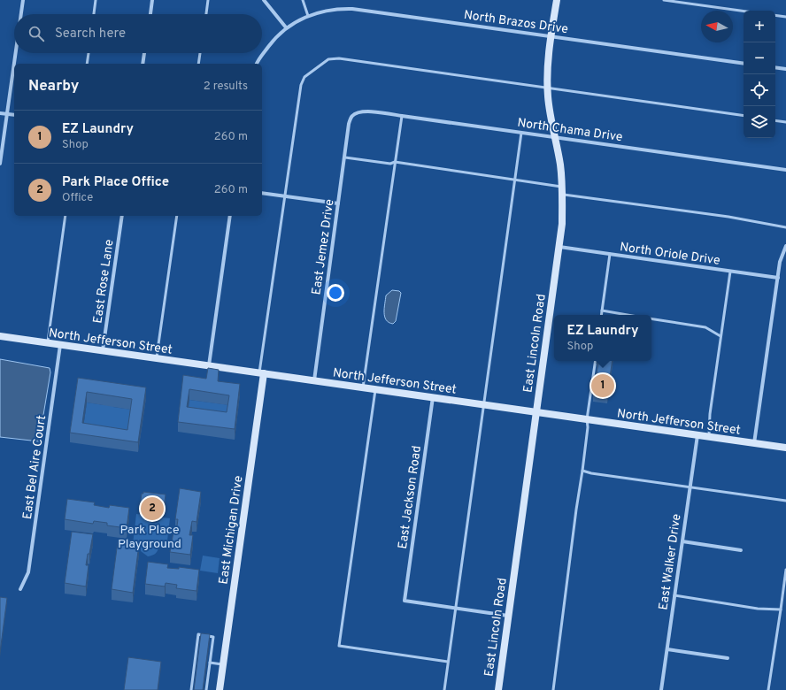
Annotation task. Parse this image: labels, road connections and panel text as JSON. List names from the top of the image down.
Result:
{
  "streets": {
    "street": [
      "North Brazos Drive",
      "North Chama Drive",
      "East Jemez Drive",
      "North Oriole Drive",
      "East Rose Lane",
      "North Jefferson Street",
      "East Lincoln Road",
      "East Bel Aire Court",
      "East Jackson Road",
      "East Michigan Drive",
      "East Walker Drive"
    ]
  },
  "crossings": [
    ["North Brazos Drive", "East Lincoln Road"],
    ["North Chama Drive", "East Jemez Drive"],
    ["North Chama Drive", "East Lincoln Road"],
    ["East Jemez Drive", "North Jefferson Street"],
    ["North Oriole Drive", "East Lincoln Road"],
    ["East Rose Lane", "North Jefferson Street"],
    ["North Jefferson Street", "East Lincoln Road"],
    ["North Jefferson Street", "East Bel Aire Court"],
    ["North Jefferson Street", "East Jackson Road"],
    ["North Jefferson Street", "East Michigan Drive"],
    ["North Jefferson Street", "East Walker Drive"]
  ],
  "parks": ["Park Place Playground"],
  "north": "left",
  "page": {
    "map_buttons": ["+", "−"],
    "search": "Search here",
    "heading": ["Nearby", "2 results"],
    "list": [
      {
        "mark": "1",
        "name": "EZ Laundry",
        "note": "Shop",
        "value": "260 m"
      },
      {
        "mark": "2",
        "name": "Park Place Office",
        "note": "Office",
        "value": "260 m"
      }
    ],
    "popup": ["EZ Laundry", "Shop"],
    "pins": ["1", "2"]
  }
}
